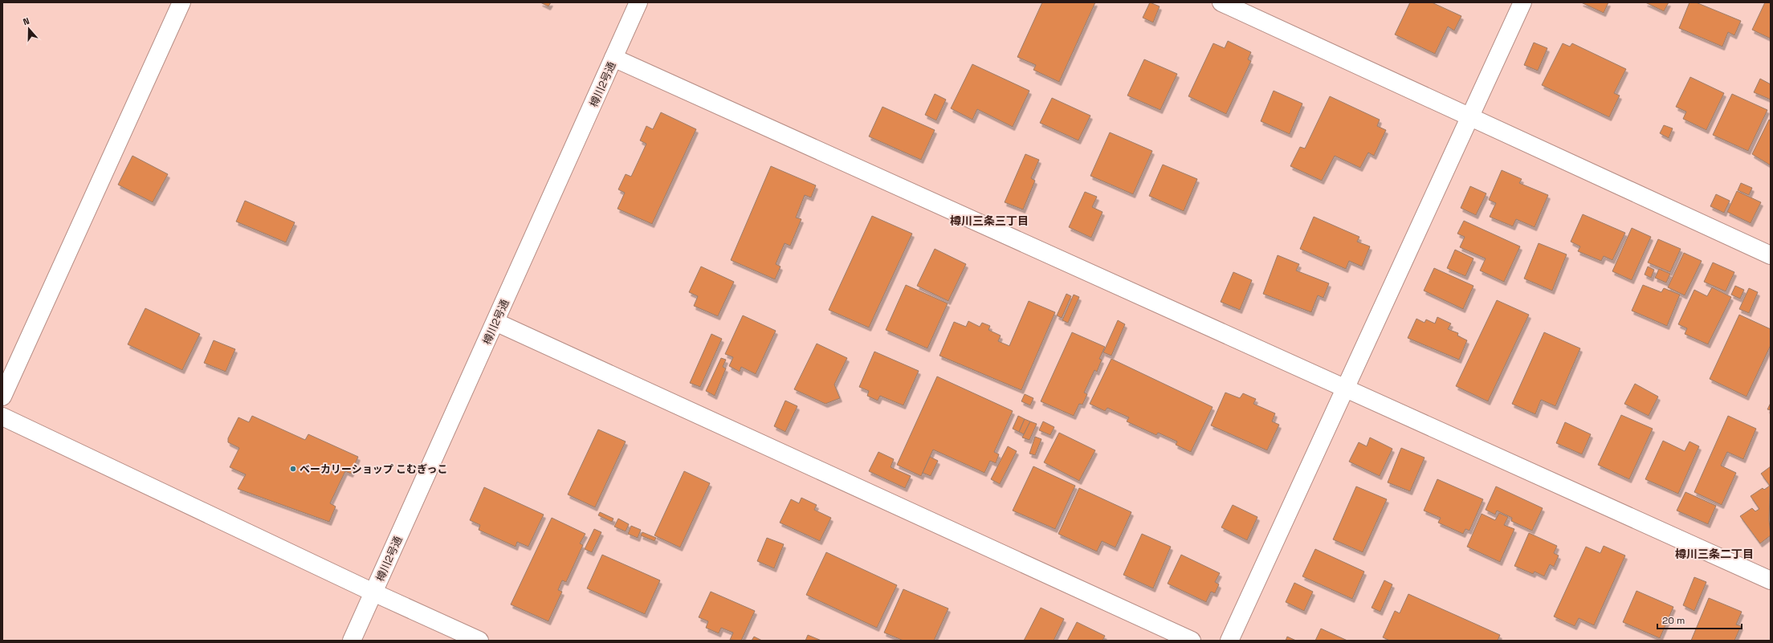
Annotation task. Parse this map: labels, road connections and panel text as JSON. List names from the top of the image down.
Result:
{
  "streets": {
    "street": ["樽川2号通"]
  },
  "districts": ["樽川三条三丁目", "樽川三条二丁目"],
  "places": ["ベーカリーショップ こむぎっこ"],
  "scale_bar": "20 m",
  "north": "top"
}
